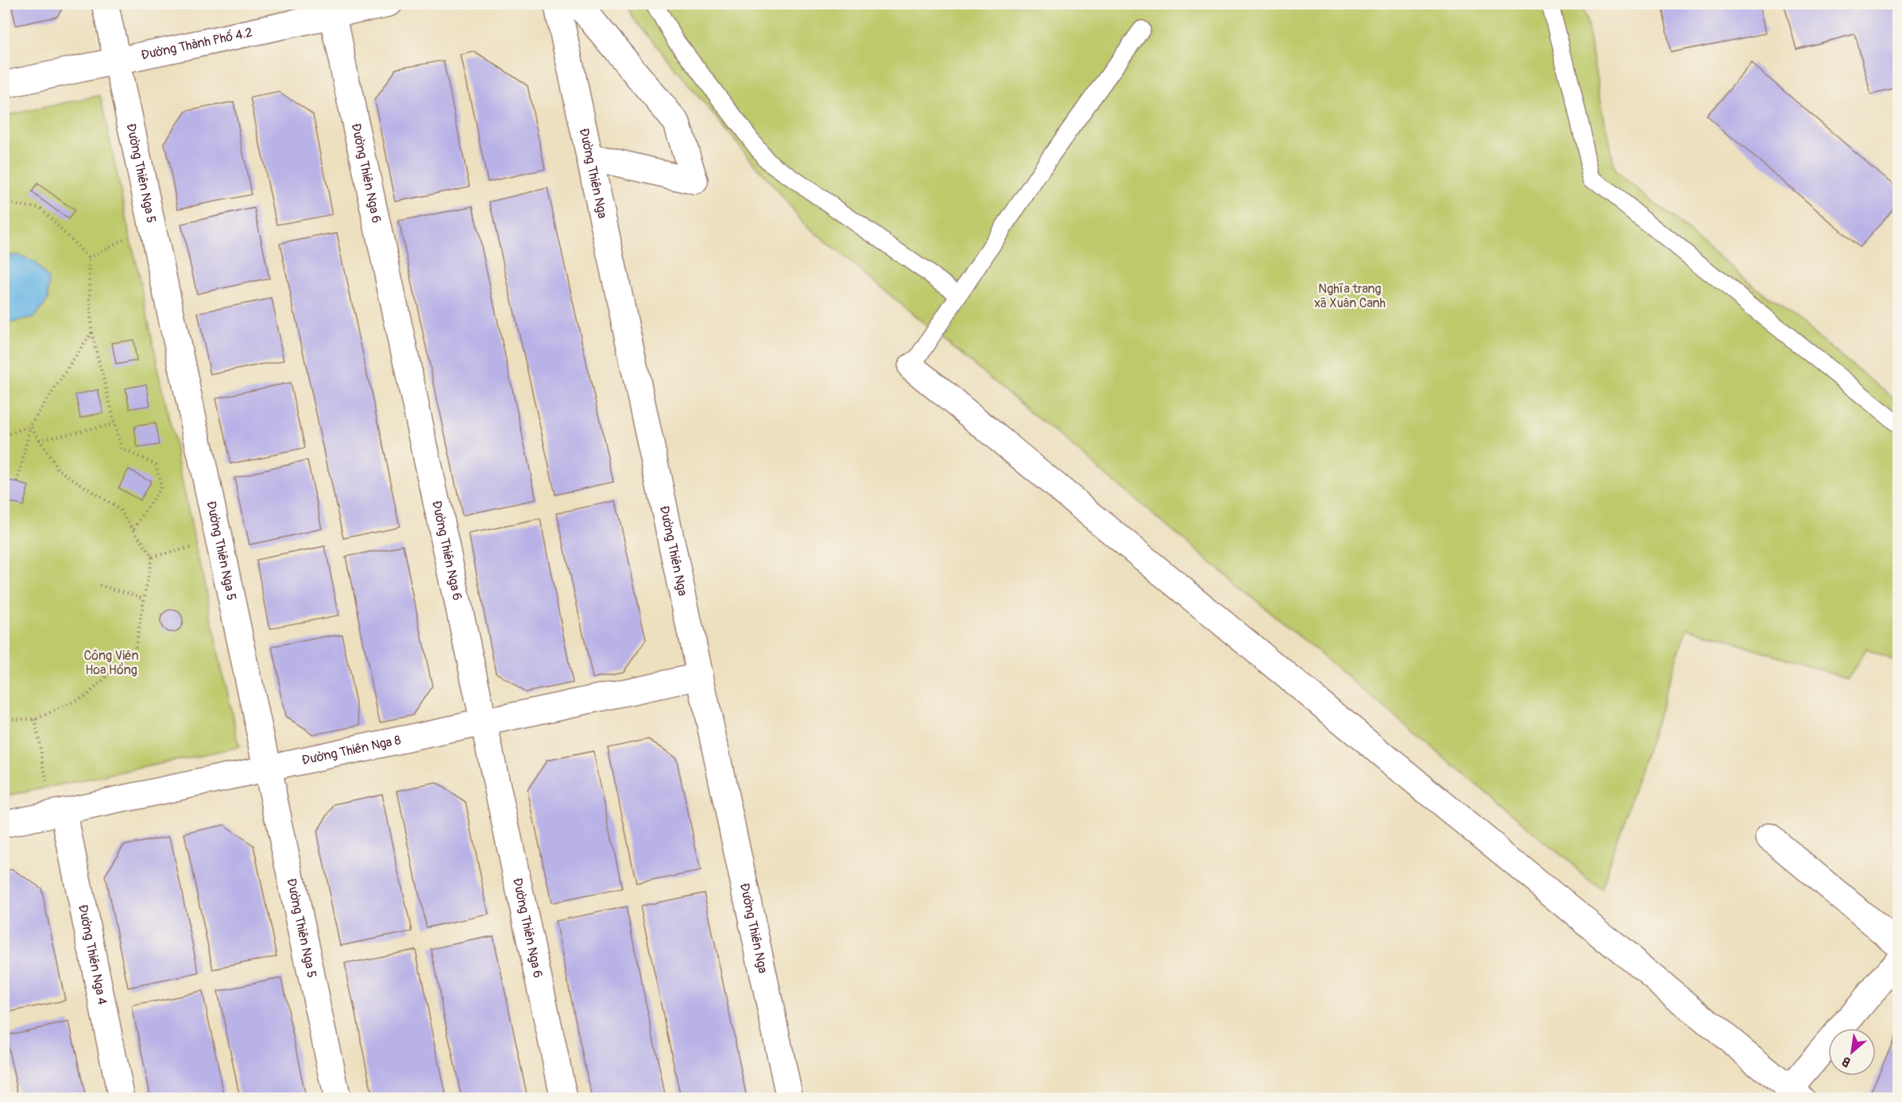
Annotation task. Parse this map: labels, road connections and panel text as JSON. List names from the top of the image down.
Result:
{
  "streets": {
    "street": [
      "Đường Thành Phố 4.2",
      "Đường Thiên Nga 5",
      "Đường Thiên Nga 6",
      "Đường Thiên Nga",
      "Đường Thiên Nga 8",
      "Đường Thiên Nga 4"
    ]
  },
  "crossings": [
    ["Đường Thành Phố 4.2", "Đường Thiên Nga 5"],
    ["Đường Thành Phố 4.2", "Đường Thiên Nga 6"],
    ["Đường Thiên Nga 5", "Đường Thiên Nga 8"],
    ["Đường Thiên Nga 6", "Đường Thiên Nga 8"],
    ["Đường Thiên Nga", "Đường Thiên Nga 8"],
    ["Đường Thiên Nga 8", "Đường Thiên Nga 4"]
  ],
  "parks": ["Nghĩa trang xã Xuân Canh", "Công Viên Hoa Hồng"],
  "north": "bottom left"
}
